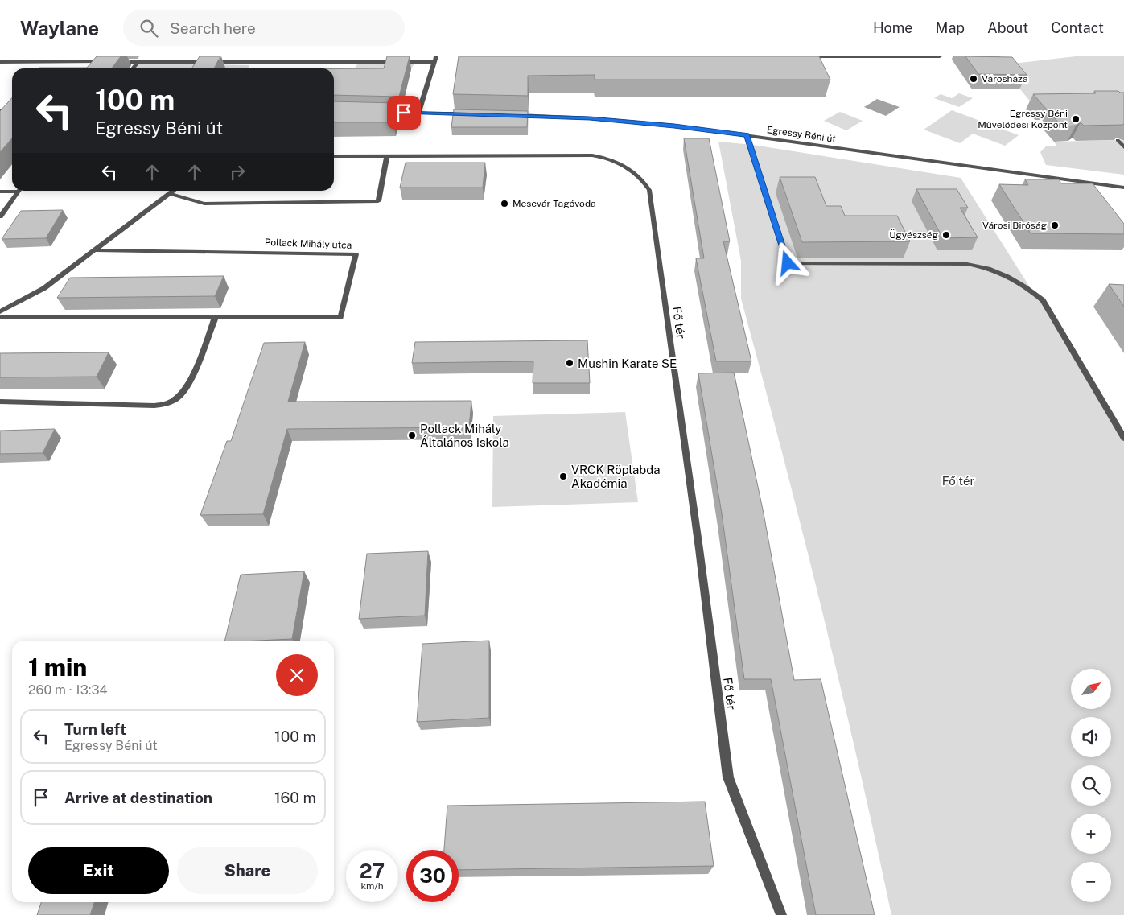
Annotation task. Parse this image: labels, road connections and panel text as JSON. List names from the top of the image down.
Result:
{
  "streets": {
    "street": ["Egressy Béni út", "Pollack Mihály utca", "Fő tér"]
  },
  "parks": ["Fő tér"],
  "places": [
    "Városháza",
    "Egressy Béni Művelődési Központ",
    "Mesevár Tagóvoda",
    "Városi Biróság",
    "Ügyészség",
    "Mushin Karate SE",
    "Pollack Mihály Általános Iskola",
    "VRCK Röplabda Akadémia"
  ],
  "north": "top right",
  "page": {
    "header": "Waylane",
    "search": "Search here",
    "nav": [
      "Home",
      "Map",
      "About",
      "Contact"
    ],
    "turn": ["100 m", "Egressy Béni út"],
    "heading": ["1 min", "260 m · 13:34"],
    "map_buttons": ["+", "−"],
    "list": [
      {
        "name": "Turn left",
        "note": "Egressy Béni út",
        "value": "100 m"
      },
      {
        "name": "Arrive at destination",
        "value": "160 m"
      }
    ],
    "buttons": ["Exit", "Share"],
    "speed": "27 km/h",
    "limit": "30"
  }
}
